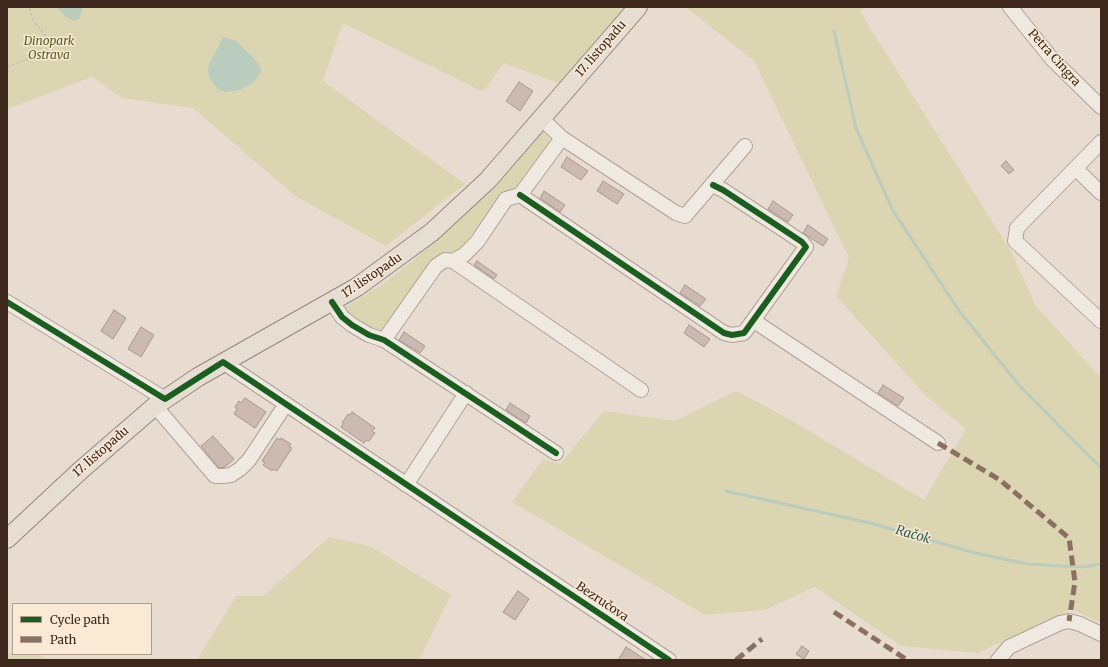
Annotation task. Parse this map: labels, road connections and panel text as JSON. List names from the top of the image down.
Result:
{
  "streets": {
    "main road": ["17. listopadu"],
    "street": ["Petra Cingra", "Bezručova"]
  },
  "crossings": [
    ["17. listopadu", "Bezručova"]
  ],
  "water": ["Račok"],
  "parks": ["Dinopark Ostrava"],
  "legend": ["Cycle path", "Path"]
}
